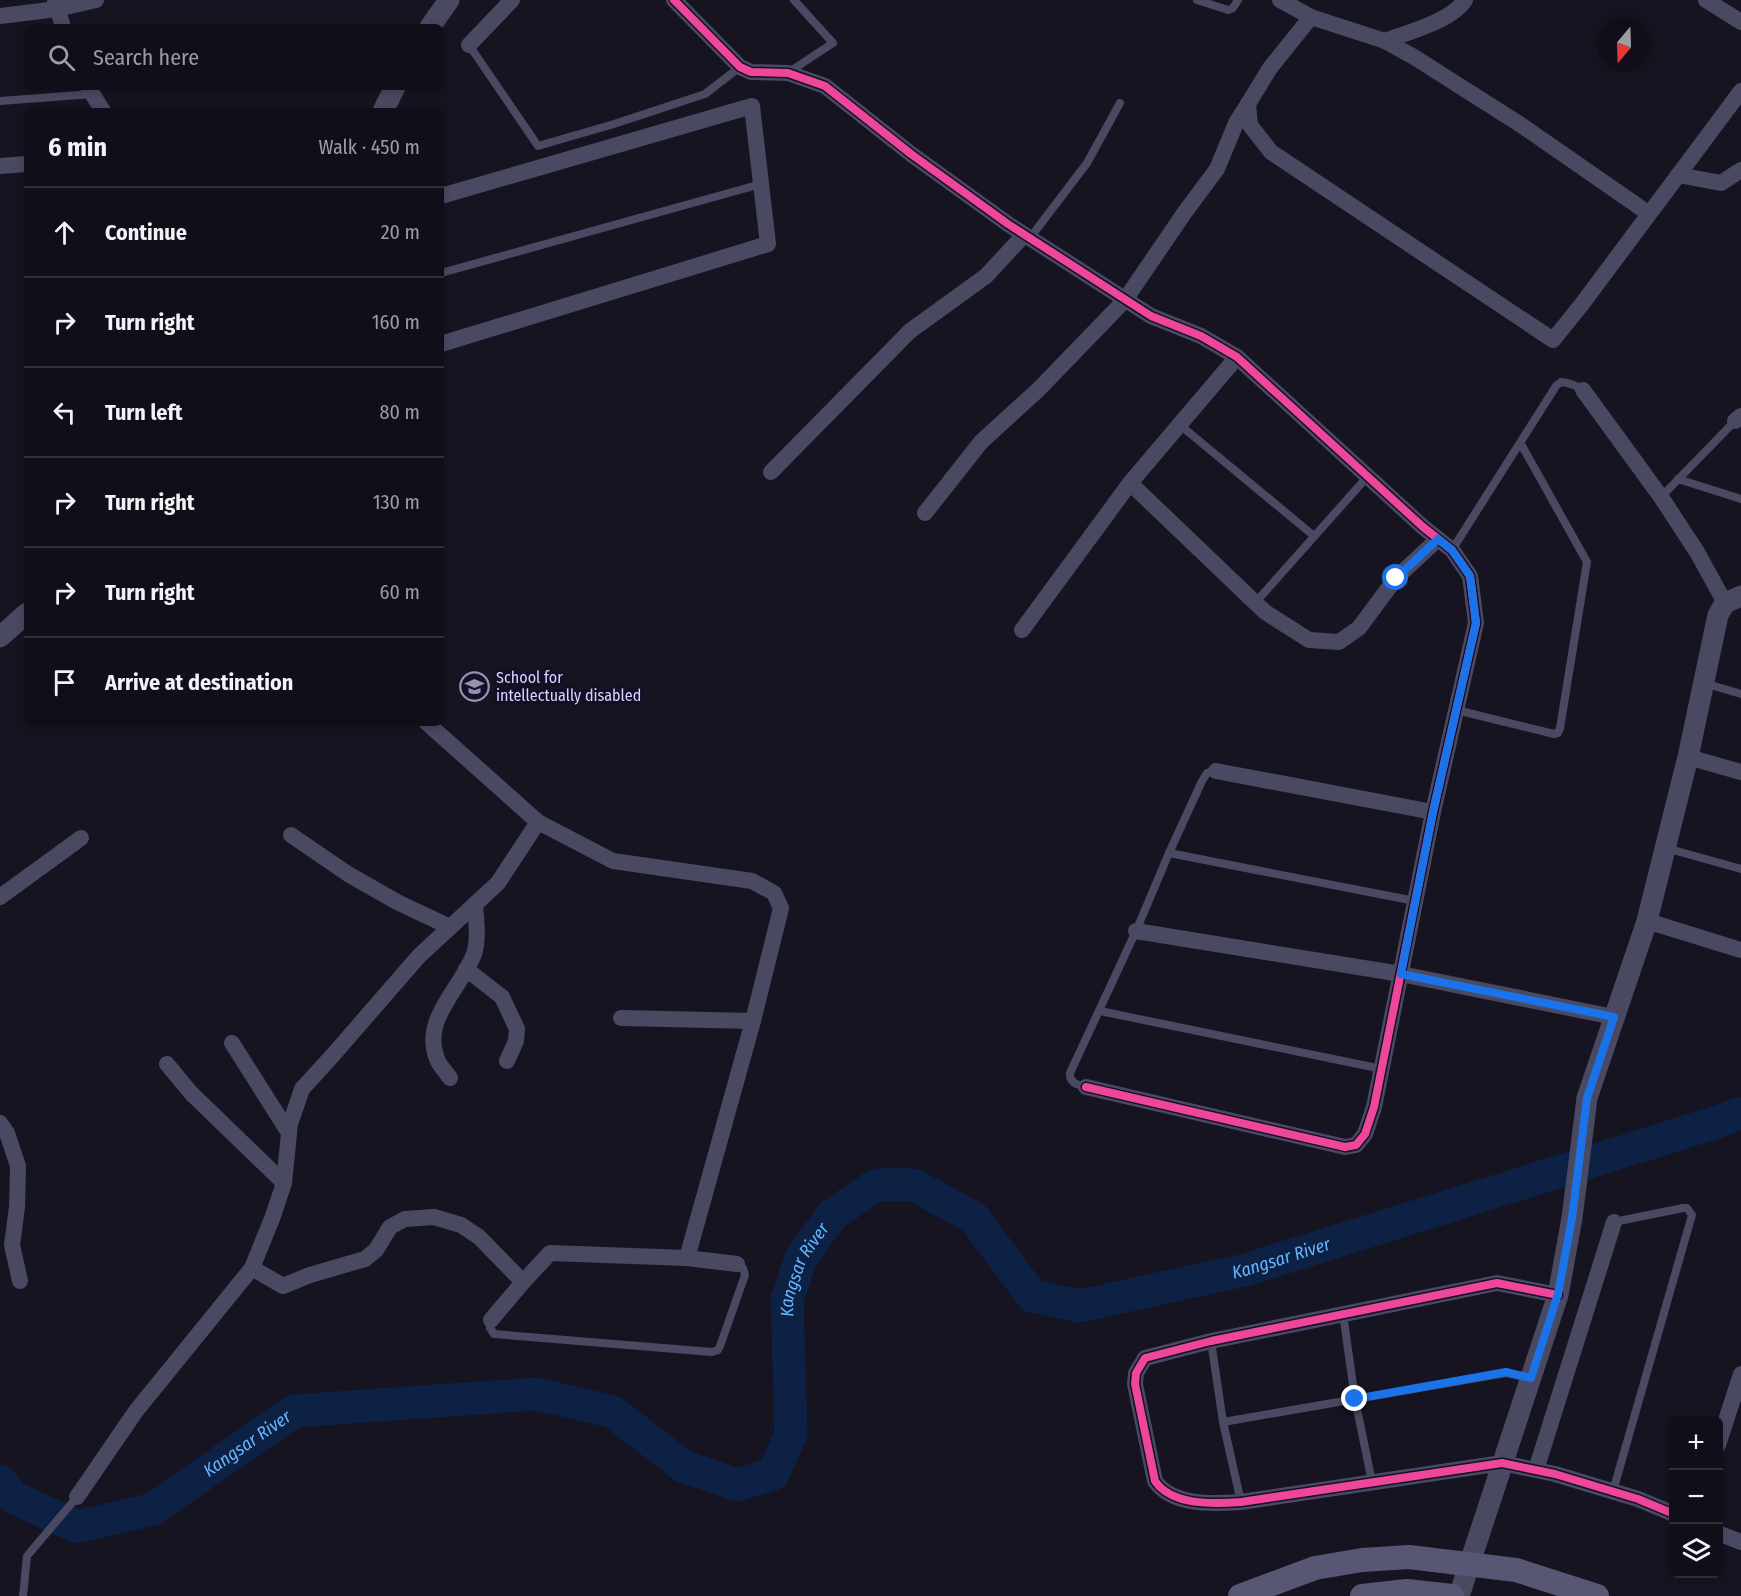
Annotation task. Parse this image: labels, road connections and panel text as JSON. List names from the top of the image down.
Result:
{
  "water": ["Kangsar River"],
  "places": {
    "school or university": ["School for intellectually disabled"]
  },
  "north": "bottom",
  "page": {
    "search": "Search here",
    "heading": ["6 min", "Walk · 450 m"],
    "list": [
      ["Continue", "20 m"],
      ["Turn right", "160 m"],
      ["Turn left", "80 m"],
      ["Turn right", "130 m"],
      ["Turn right", "60 m"],
      "Arrive at destination"
    ],
    "map_buttons": ["+", "−"]
  }
}
